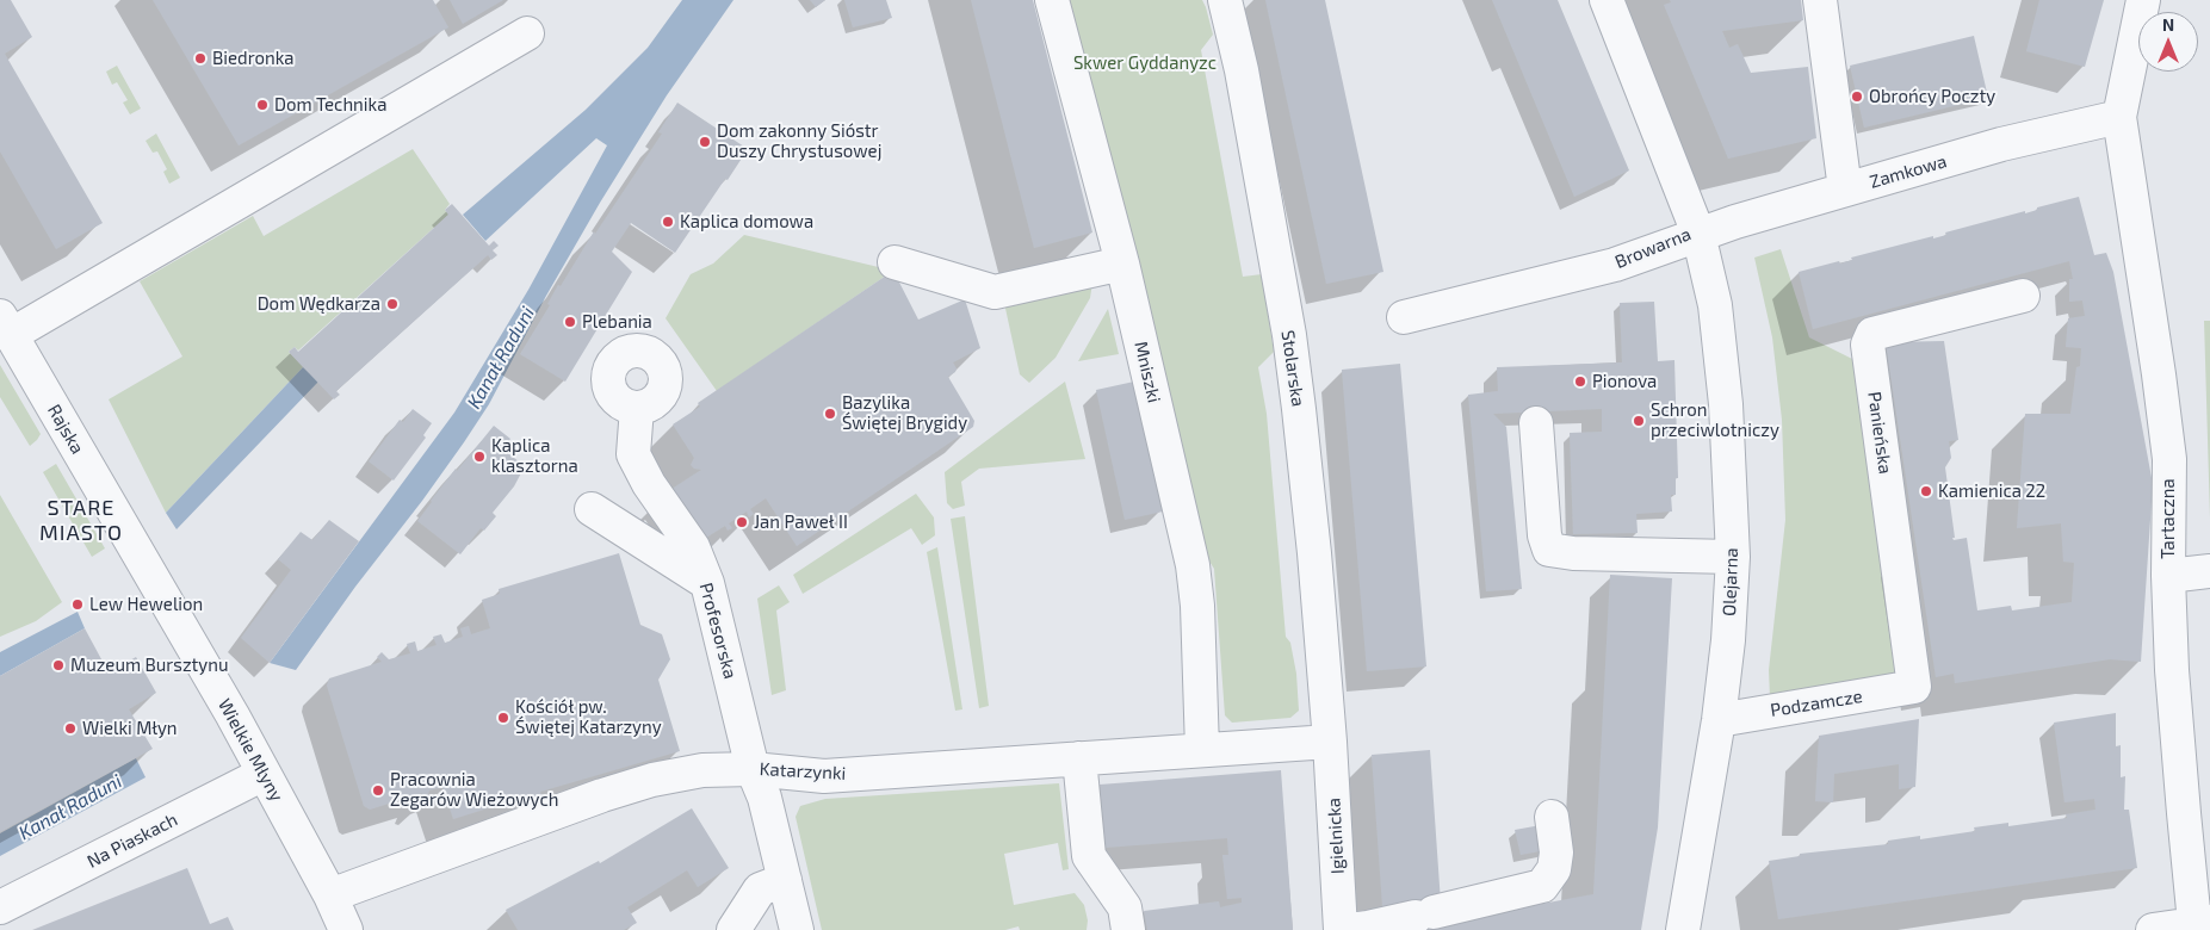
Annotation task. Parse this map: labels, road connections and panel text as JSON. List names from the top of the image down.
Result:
{
  "streets": {
    "street": [
      "Zamkowa",
      "Browarna",
      "Stolarska",
      "Mniszki",
      "Rajska",
      "Panieńska",
      "Tartaczna",
      "Olejarna",
      "Profesorska",
      "Podzamcze",
      "Wielkie Młyny",
      "Katarzynki",
      "Igielnicka",
      "Na Piaskach"
    ]
  },
  "crossings": [
    ["Zamkowa", "Browarna"],
    ["Zamkowa", "Tartaczna"],
    ["Zamkowa", "Olejarna"],
    ["Browarna", "Olejarna"],
    ["Stolarska", "Katarzynki"],
    ["Stolarska", "Igielnicka"],
    ["Mniszki", "Katarzynki"],
    ["Rajska", "Wielkie Młyny"],
    ["Panieńska", "Podzamcze"],
    ["Olejarna", "Podzamcze"],
    ["Profesorska", "Katarzynki"],
    ["Wielkie Młyny", "Katarzynki"],
    ["Wielkie Młyny", "Na Piaskach"],
    ["Katarzynki", "Igielnicka"]
  ],
  "districts": ["STARE MIASTO"],
  "water": ["Kanał Raduni"],
  "parks": ["Skwer Gyddanyzc"],
  "places": [
    "Biedronka",
    "Obrońcy Poczty",
    "Dom Technika",
    "Dom zakonny Sióstr Duszy Chrystusowej",
    "Kaplica domowa",
    "Dom Wędkarza",
    "Plebania",
    "Pionova",
    "Bazylika Świętej Brygidy",
    "Schron przeciwlotniczy",
    "Kaplica klasztorna",
    "Kamienica 22",
    "Jan Paweł II",
    "Lew Hewelion",
    "Muzeum Bursztynu",
    "Kościół pw. Świętej Katarzyny",
    "Wielki Młyn",
    "Pracownia Zegarów Wieżowych"
  ],
  "north": "top"
}
